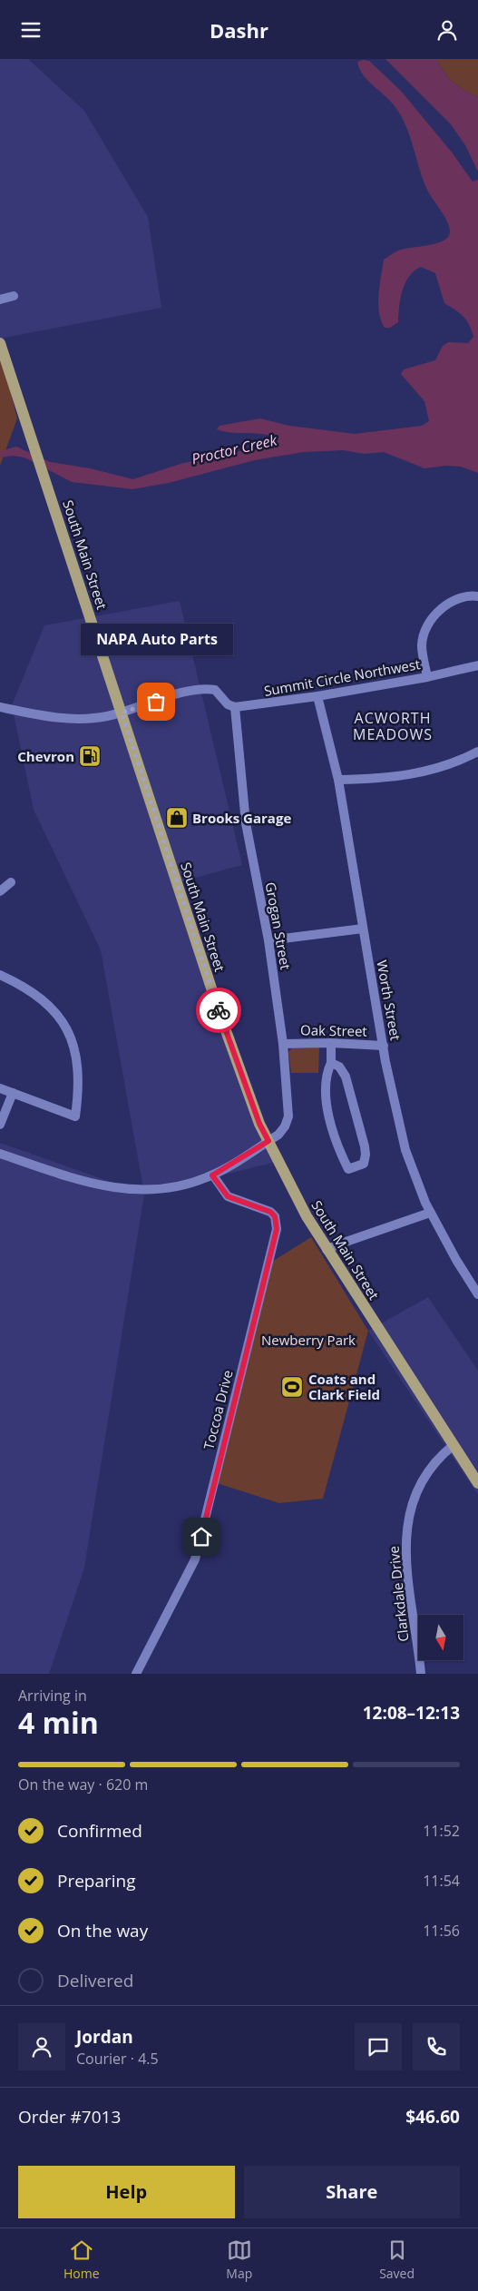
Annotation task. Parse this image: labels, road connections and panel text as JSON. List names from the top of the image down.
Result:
{
  "streets": {
    "main road": ["South Main Street"],
    "street": [
      "Summit Circle Northwest",
      "Grogan Street",
      "Worth Street",
      "Oak Street",
      "Toccoa Drive",
      "Clarkdale Drive"
    ]
  },
  "crossings": [
    ["South Main Street", "Grogan Street"],
    ["South Main Street", "Clarkdale Drive"],
    ["Summit Circle Northwest", "Grogan Street"],
    ["Summit Circle Northwest", "Worth Street"],
    ["Grogan Street", "Oak Street"],
    ["Grogan Street", "Toccoa Drive"],
    ["Worth Street", "Oak Street"]
  ],
  "districts": ["ACWORTH MEADOWS"],
  "water": ["Proctor Creek"],
  "parks": ["Newberry Park"],
  "places": {
    "other": ["NAPA Auto Parts"],
    "fuel station": ["Chevron"],
    "shop": ["Brooks Garage"],
    "sports": ["Coats and Clark Field"]
  },
  "north": "bottom",
  "page": {
    "header": "Dashr",
    "bubble": "NAPA Auto Parts",
    "heading": ["4 min", "Arriving in", "12:08–12:13"],
    "panel": [
      "Jordan",
      "Courier · 4.5",
      "Order #7013",
      "$46.60"
    ],
    "bar": "On the way · 620 m",
    "list": [
      ["Confirmed", "11:52"],
      ["Preparing", "11:54"],
      ["On the way", "11:56"],
      "Delivered"
    ],
    "buttons": ["Help", "Share"],
    "tabs": ["Home", "Map", "Saved"]
  }
}
